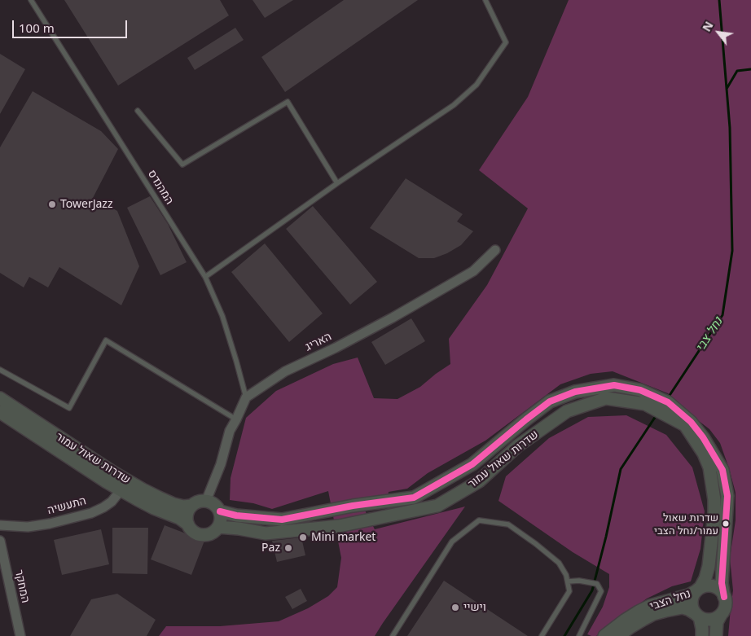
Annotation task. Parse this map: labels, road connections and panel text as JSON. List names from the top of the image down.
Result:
{
  "streets": {
    "street": [
      "האריג",
      "שדרות שאול עמור",
      "התעשיה",
      "המחקר",
      "נחל הצבי"
    ],
    "lane": ["המהנדס"]
  },
  "crossings": [
    ["המהנדס", "האריג"],
    ["שדרות שאול עמור", "התעשיה"],
    ["שדרות שאול עמור", "נחל הצבי"]
  ],
  "water": ["נחל צבי"],
  "places": [
    "TowerJazz",
    "שדרות שאול עמור/נחל הצבי",
    "Mini market",
    "Paz",
    "וישיי"
  ],
  "scale_bar": "100 m",
  "north": "top left"
}
